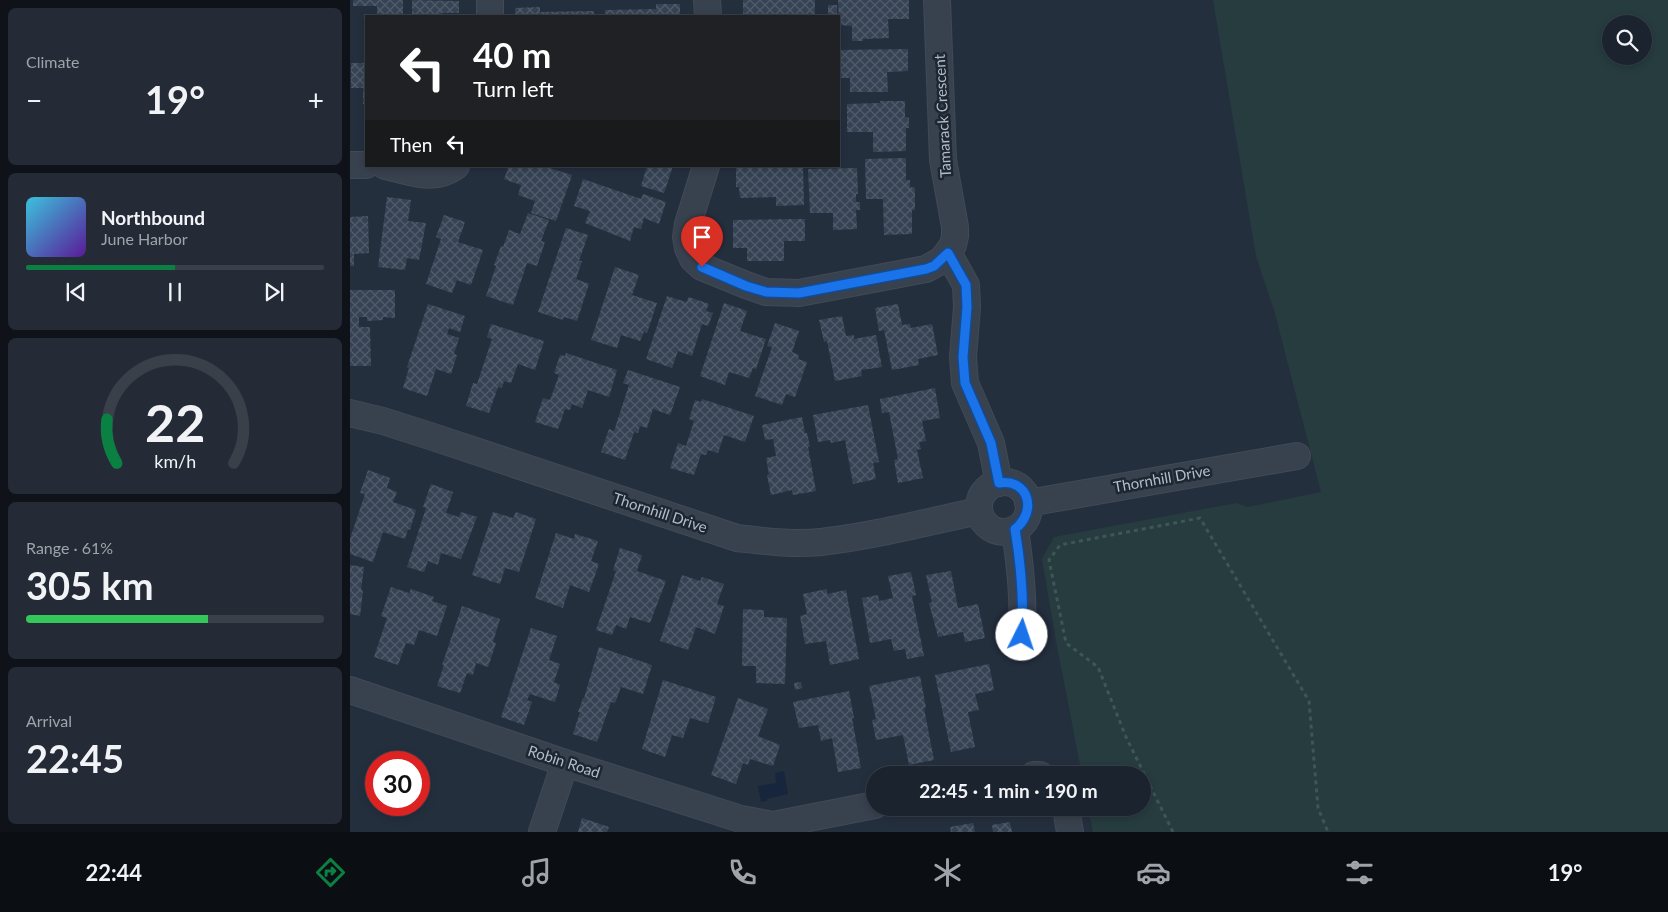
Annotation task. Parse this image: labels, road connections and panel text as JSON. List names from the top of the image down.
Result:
{
  "streets": {
    "street": ["Tamarack Crescent", "Thornhill Drive", "Robin Road"]
  },
  "page": {
    "tile": [
      "Climate",
      ["Range · 61%", "305 km"],
      ["Arrival", "22:45"]
    ],
    "turn": ["40 m", "Turn left"],
    "heat": ["−", "19°", "+"],
    "then": "Then",
    "song": ["Northbound", "June Harbor"],
    "limit": "30",
    "trip": "22:45 · 1 min · 190 m",
    "tabs": ["22:44", "19°"],
    "gauge": ["22", "km/h"]
  }
}
